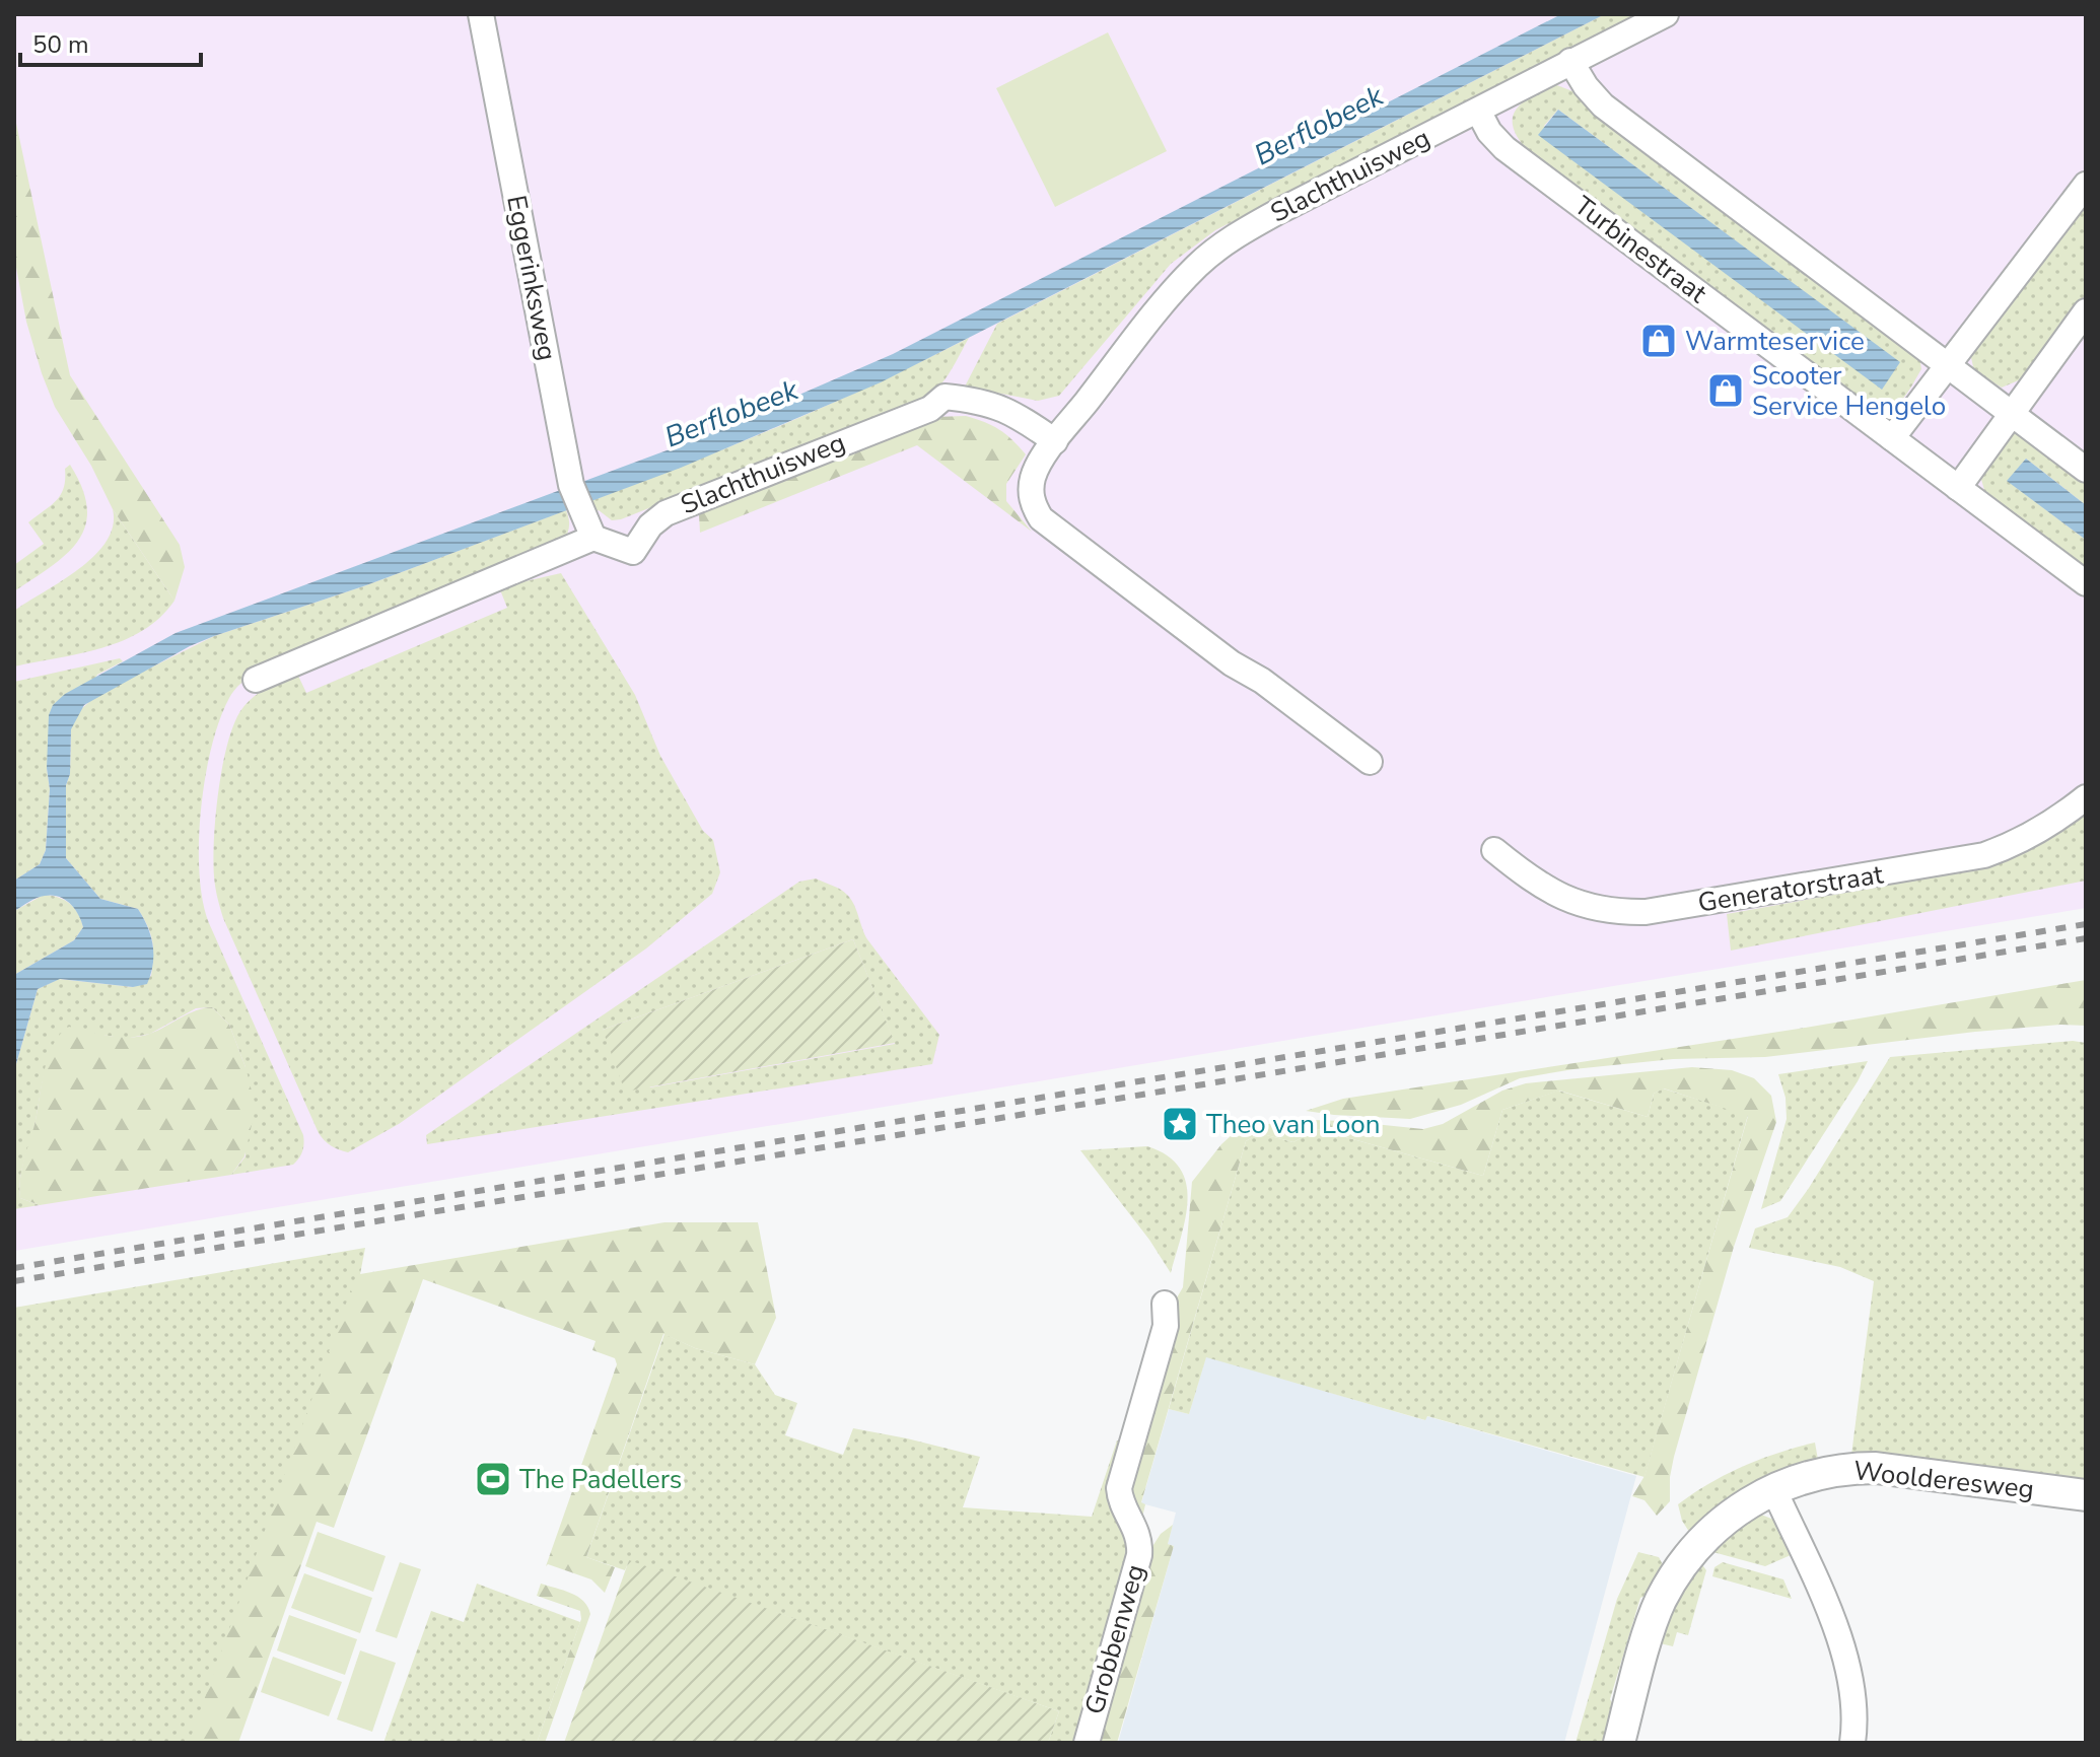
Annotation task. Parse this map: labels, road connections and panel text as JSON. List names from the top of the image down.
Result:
{
  "streets": {
    "street": [
      "Slachthuisweg",
      "Turbinestraat",
      "Eggerinksweg",
      "Generatorstraat",
      "Woolderesweg",
      "Grobbenweg"
    ]
  },
  "crossings": [
    ["Slachthuisweg", "Turbinestraat"],
    ["Slachthuisweg", "Eggerinksweg"]
  ],
  "water": ["Berflobeek"],
  "places": {
    "shop": ["Warmteservice", "Scooter Service Hengelo"],
    "place": ["Theo van Loon"],
    "sports": ["The Padellers"]
  },
  "scale_bar": "50 m"
}
